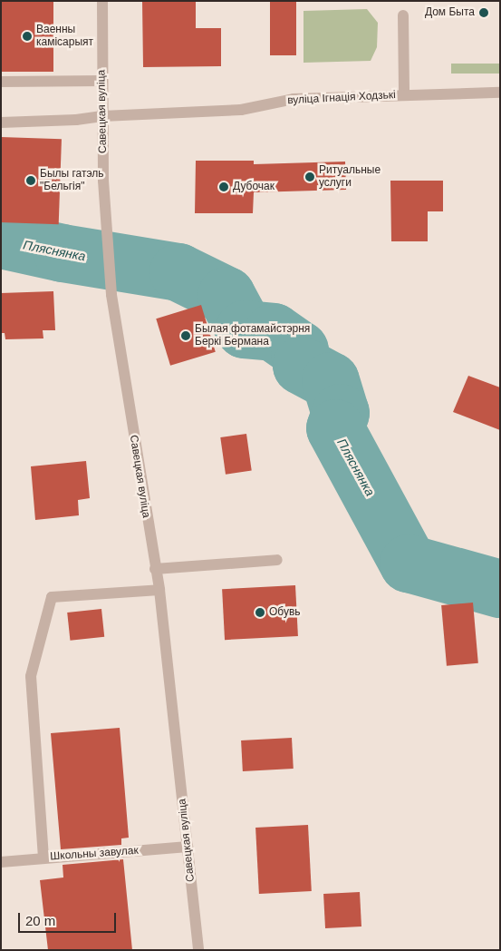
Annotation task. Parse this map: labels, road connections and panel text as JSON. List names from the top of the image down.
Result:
{
  "streets": {
    "street": ["вуліца Ігнація Ходзькі", "Савецкая вуліца", "Школьны завулак"]
  },
  "crossings": [
    ["вуліца Ігнація Ходзькі", "Савецкая вуліца"],
    ["Савецкая вуліца", "Школьны завулак"]
  ],
  "water": ["Пляснянка"],
  "places": [
    "Дом Быта",
    "Ваенны камісарыят",
    "Ритуальные услуги",
    "Былы гатэль \"Бельгія\"",
    "Дубочак",
    "Былая фотамайстэрня Беркі Бермана",
    "Обувь"
  ],
  "scale_bar": "20 m"
}
